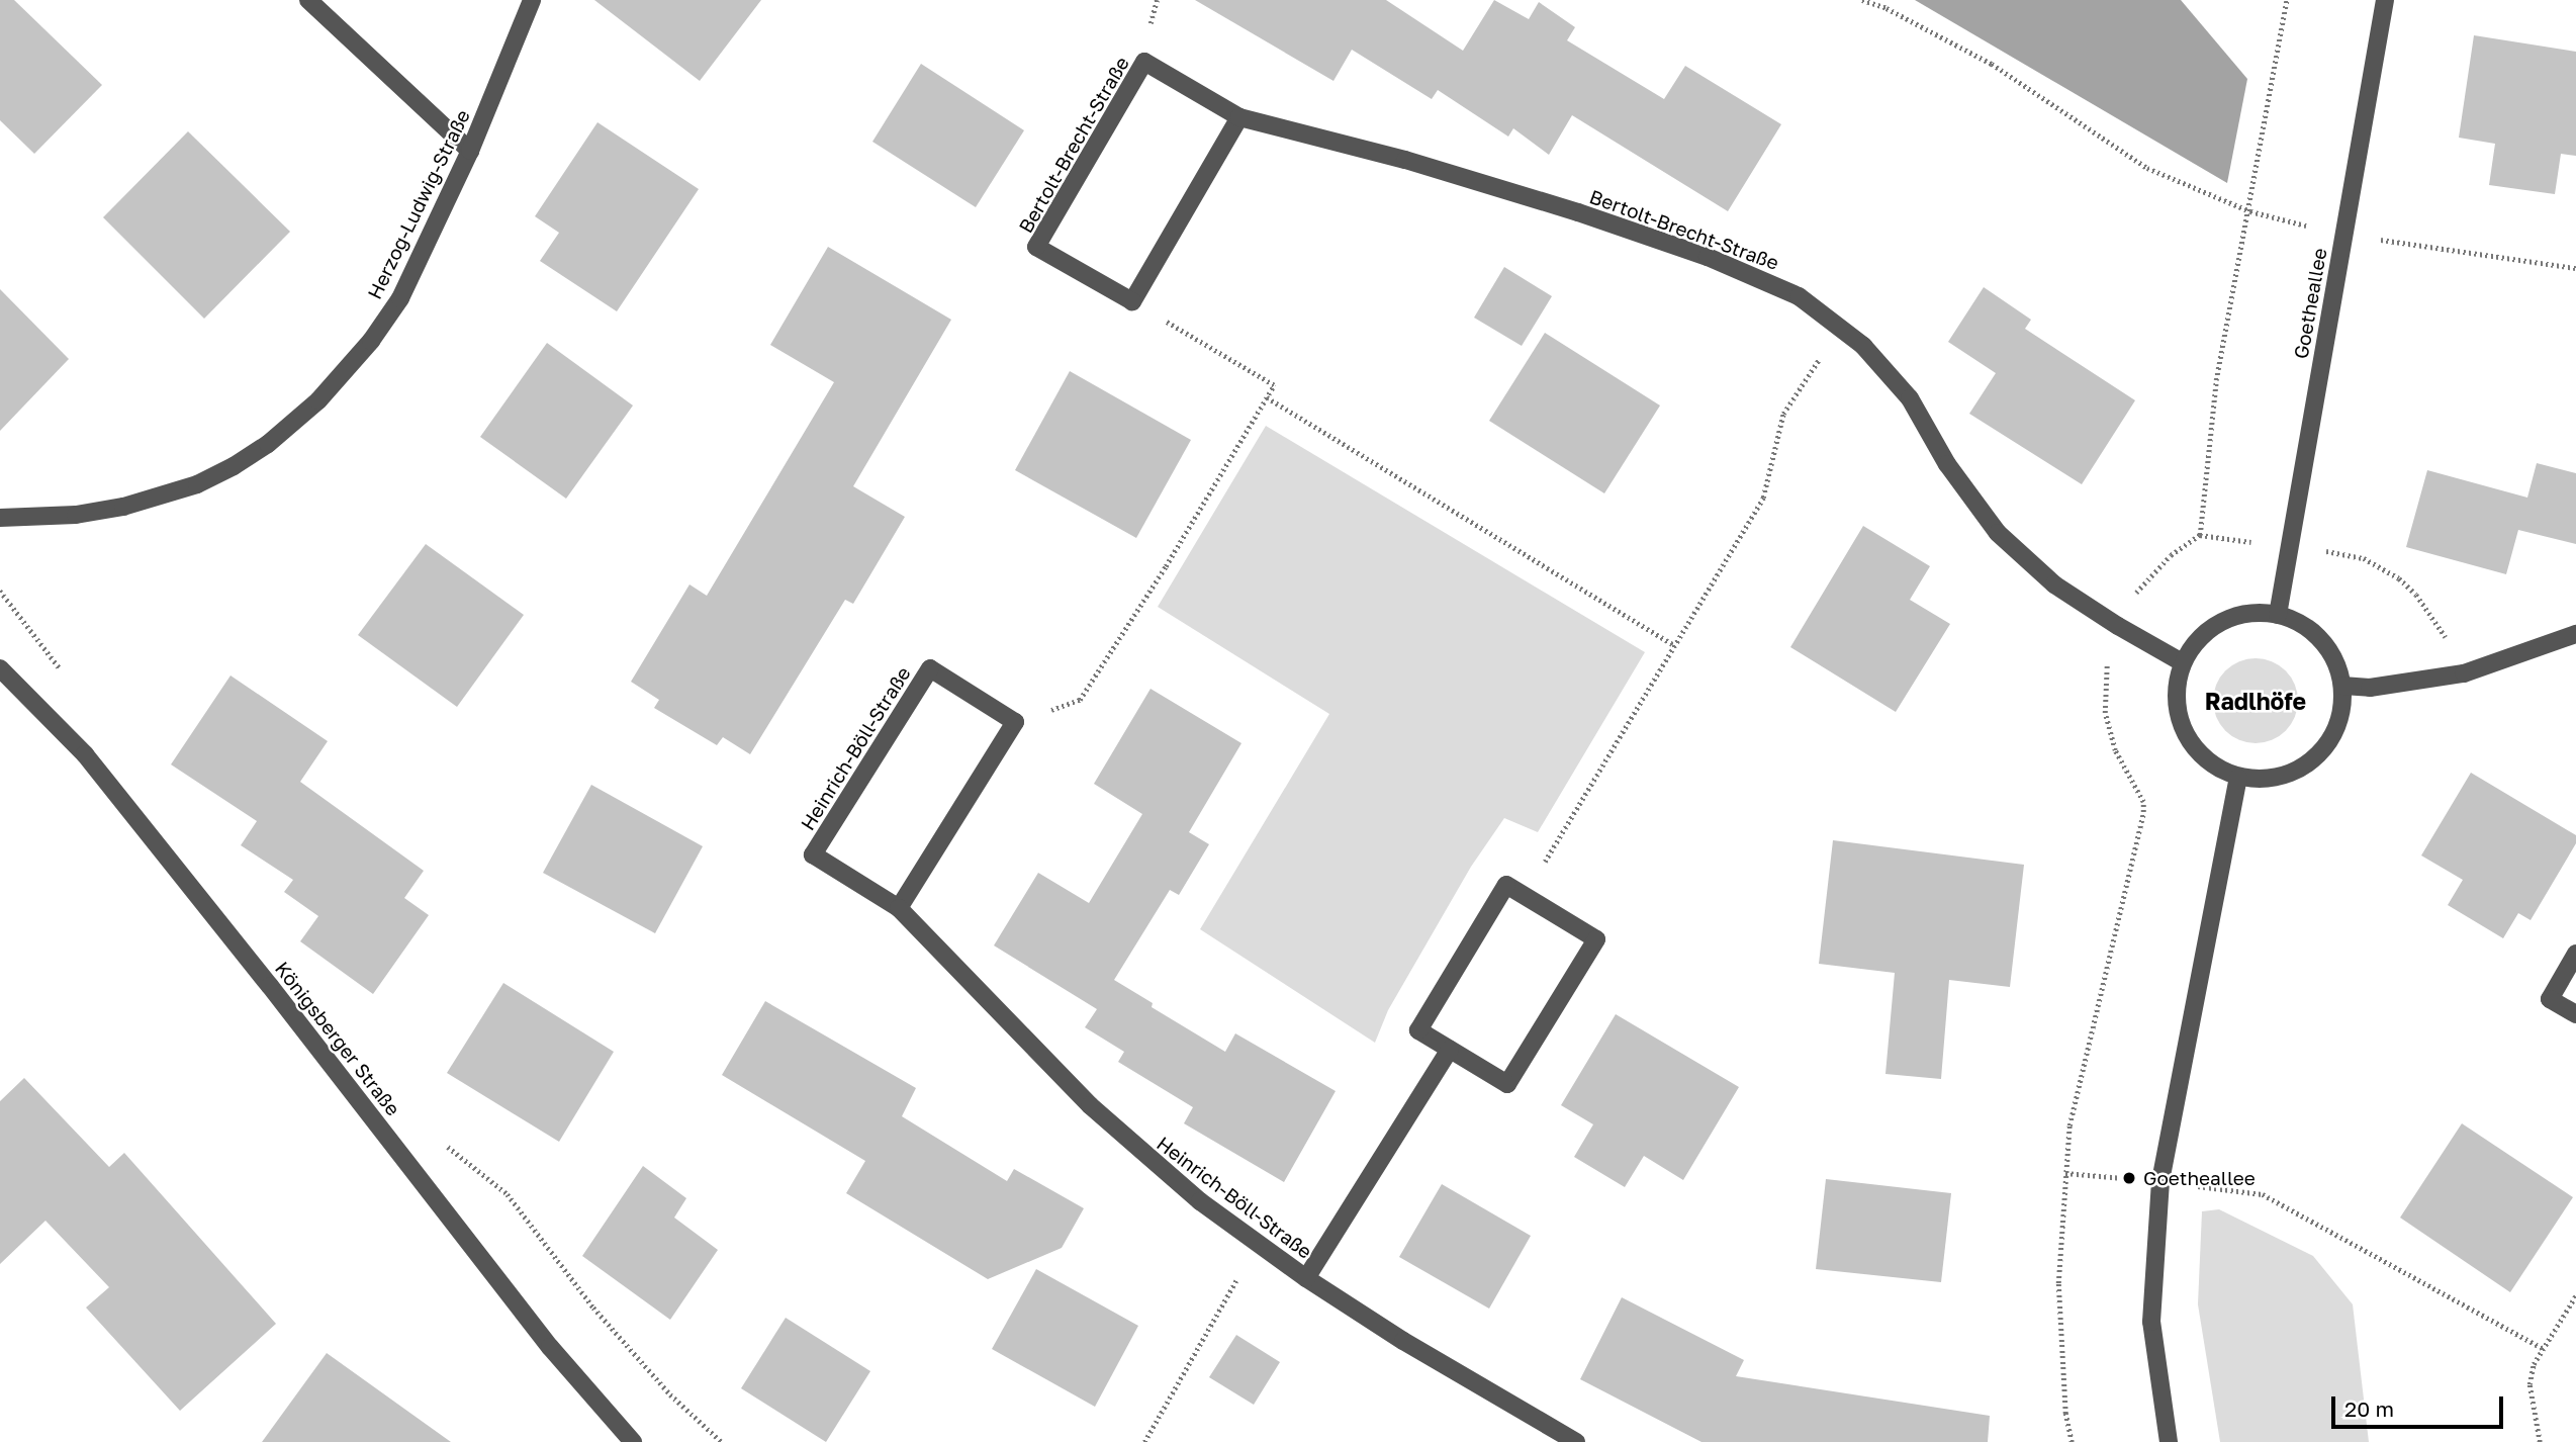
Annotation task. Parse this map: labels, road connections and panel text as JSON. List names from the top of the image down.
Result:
{
  "streets": {
    "street": [
      "Bertolt-Brecht-Straße",
      "Herzog-Ludwig-Straße",
      "Goetheallee",
      "Heinrich-Böll-Straße",
      "Königsberger Straße"
    ]
  },
  "crossings": [
    ["Bertolt-Brecht-Straße", "Goetheallee"]
  ],
  "districts": ["Radlhöfe"],
  "places": ["Goetheallee"],
  "scale_bar": "20 m"
}
